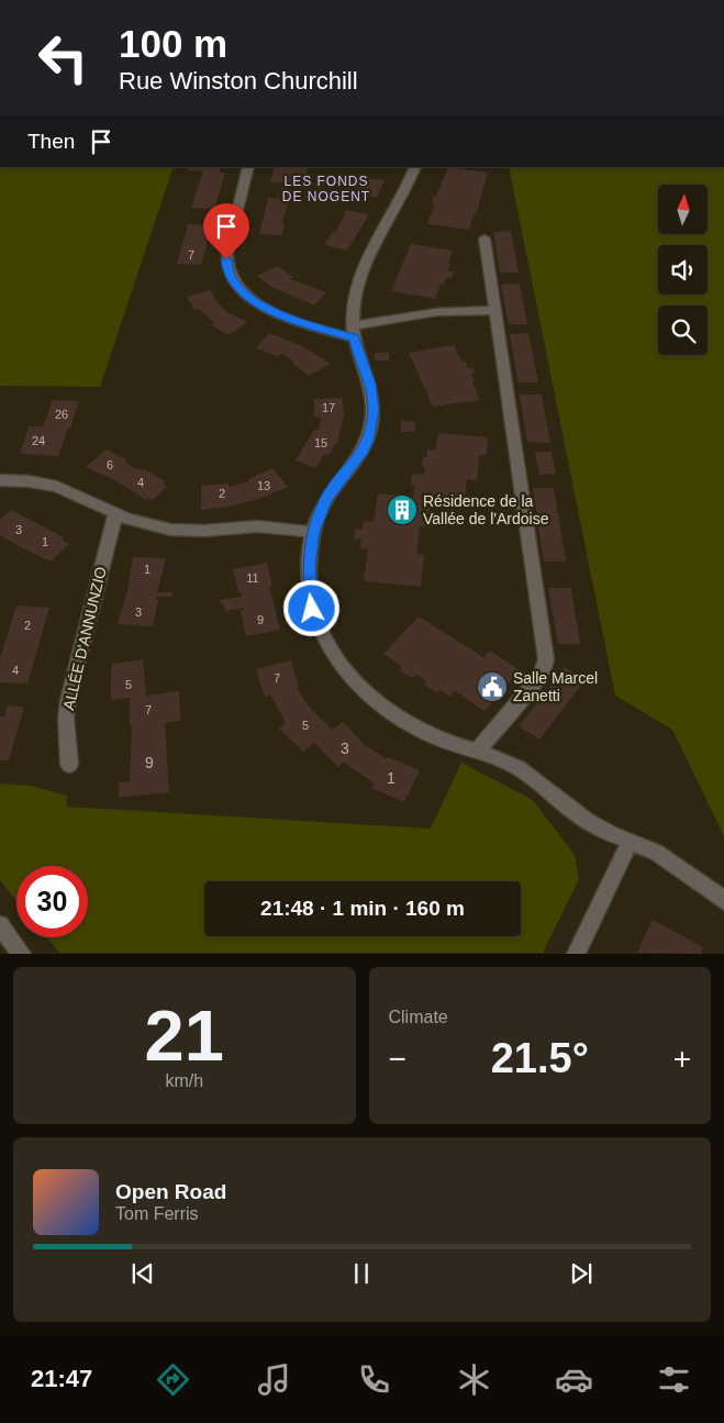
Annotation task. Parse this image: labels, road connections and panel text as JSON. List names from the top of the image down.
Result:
{
  "streets": {
    "street": ["ALLÉE D'ANNUNZIO"]
  },
  "districts": ["LES FONDS DE NOGENT"],
  "places": {
    "building": ["Résidence de la Vallée de l'Ardoise"],
    "public building": ["Salle Marcel Zanetti"]
  },
  "house_numbers": [
    "7",
    "17",
    "26",
    "24",
    "15",
    "6",
    "4",
    "13",
    "2",
    "3",
    "1",
    "1",
    "11",
    "3",
    "9",
    "2",
    "4",
    "7",
    "5",
    "7",
    "5",
    "3",
    "9",
    "1"
  ],
  "north": "top",
  "page": {
    "turn": ["100 m", "Rue Winston Churchill"],
    "then": "Then",
    "limit": "30",
    "trip": "21:48 · 1 min · 160 m",
    "tile": [
      ["21", "km/h"],
      "Climate"
    ],
    "heat": ["−", "21.5°", "+"],
    "song": ["Open Road", "Tom Ferris"],
    "tabs": "21:47"
  }
}
